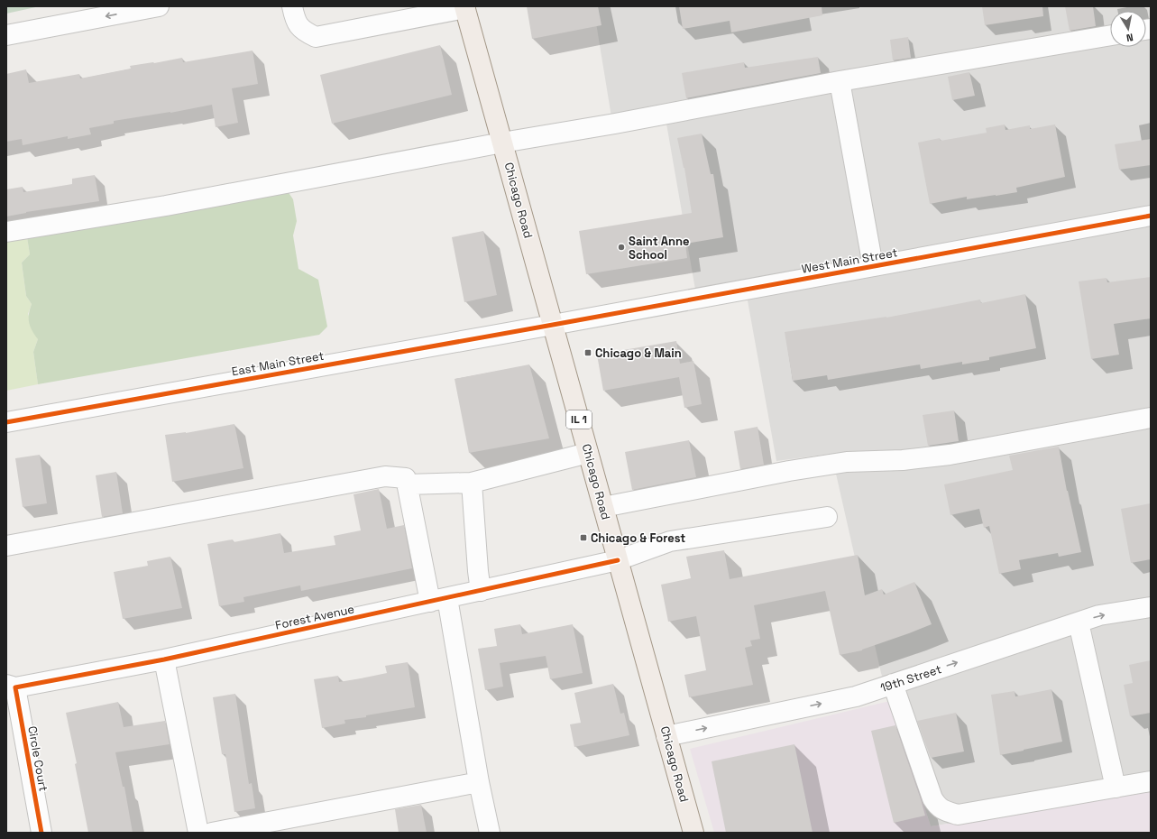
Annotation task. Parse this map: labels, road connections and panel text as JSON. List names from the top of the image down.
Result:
{
  "streets": {
    "main road": ["Chicago Road", "IL 1"],
    "street": [
      "West Main Street",
      "East Main Street",
      "Forest Avenue",
      "19th Street",
      "Circle Court"
    ]
  },
  "crossings": [
    ["Chicago Road", "West Main Street"],
    ["Chicago Road", "East Main Street"],
    ["Chicago Road", "Forest Avenue"],
    ["Chicago Road", "19th Street"],
    ["West Main Street", "East Main Street"],
    ["Forest Avenue", "Circle Court"]
  ],
  "one_way": ["19th Street"],
  "places": {
    "other": ["Saint Anne School"],
    "transit": ["Chicago & Main", "Chicago & Forest"]
  },
  "north": "bottom"
}
